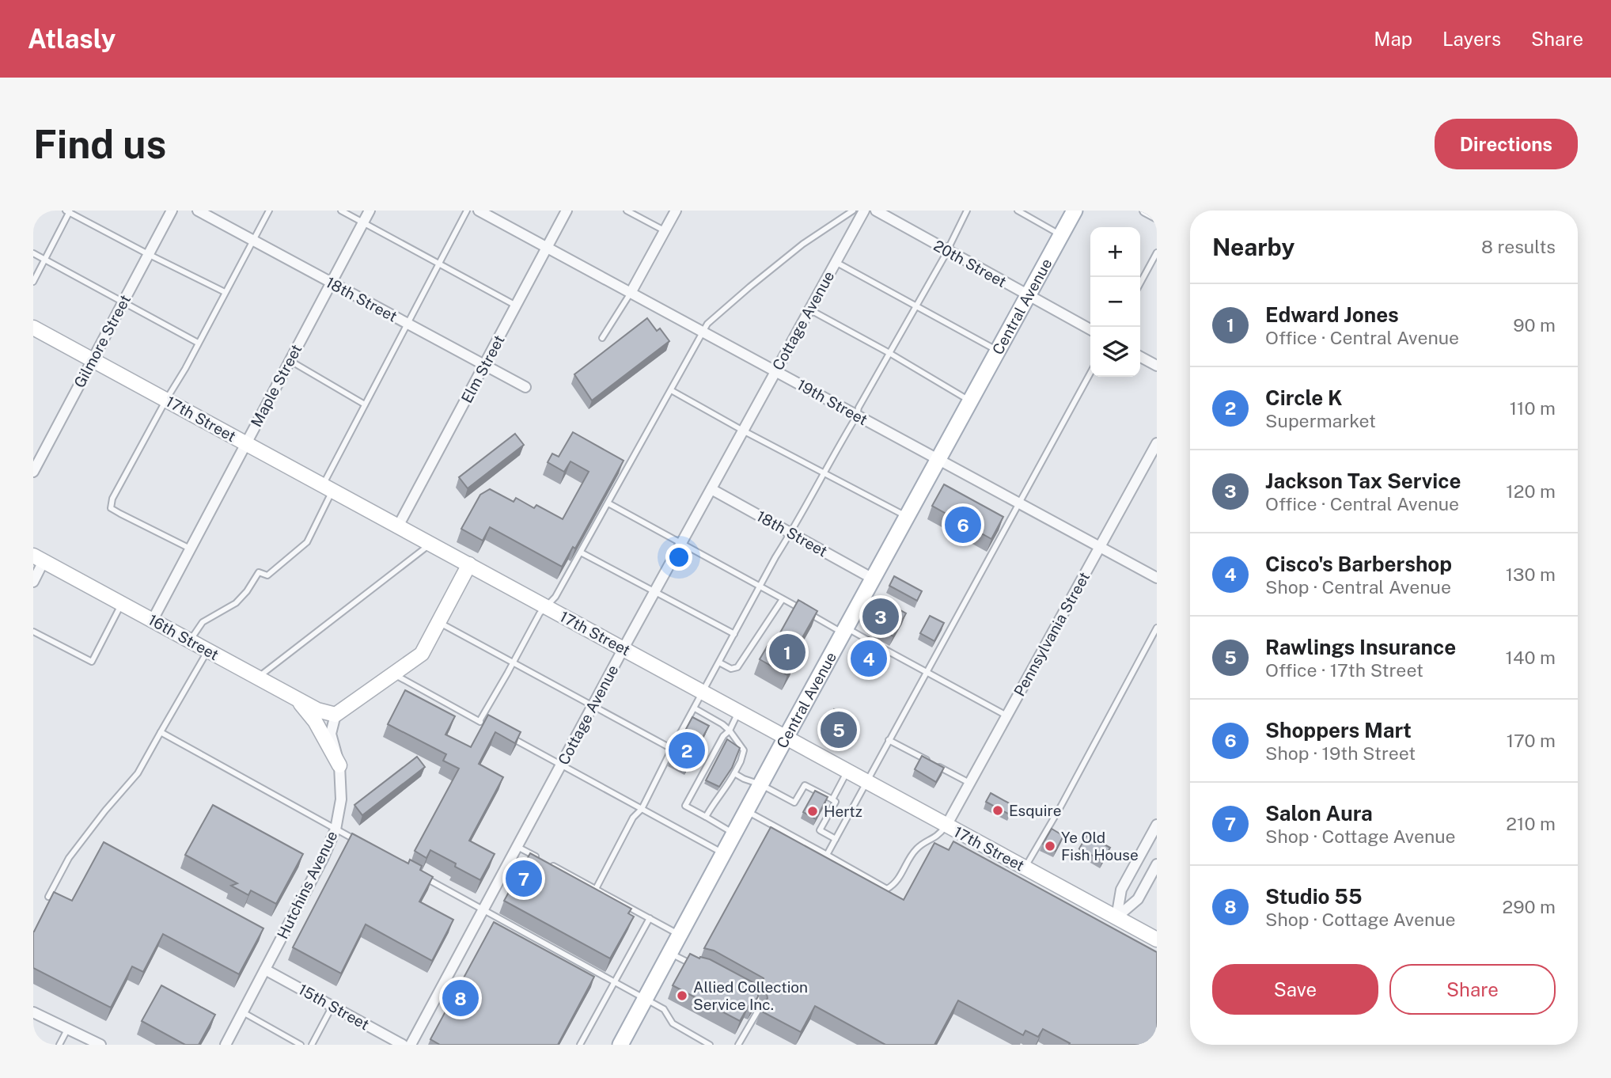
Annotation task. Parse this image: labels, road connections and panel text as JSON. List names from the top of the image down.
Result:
{
  "streets": {
    "main road": ["Central Avenue"],
    "street": [
      "20th Street",
      "18th Street",
      "Cottage Avenue",
      "Gilmore Street",
      "Elm Street",
      "Maple Street",
      "19th Street",
      "17th Street",
      "Pennsylvania Street",
      "16th Street",
      "Hutchins Avenue",
      "15th Street"
    ]
  },
  "crossings": [
    ["20th Street", "Central Avenue"],
    ["18th Street", "Central Avenue"],
    ["18th Street", "Cottage Avenue"],
    ["18th Street", "Elm Street"],
    ["18th Street", "Maple Street"],
    ["Central Avenue", "19th Street"],
    ["Central Avenue", "17th Street"],
    ["Cottage Avenue", "19th Street"],
    ["Cottage Avenue", "17th Street"],
    ["Gilmore Street", "17th Street"],
    ["Elm Street", "19th Street"],
    ["Elm Street", "17th Street"],
    ["Maple Street", "17th Street"],
    ["Maple Street", "16th Street"],
    ["19th Street", "Pennsylvania Street"],
    ["17th Street", "Pennsylvania Street"],
    ["16th Street", "Hutchins Avenue"],
    ["Hutchins Avenue", "15th Street"]
  ],
  "places": [
    "Esquire",
    "Hertz",
    "Ye Old Fish House",
    "Allied Collection Service Inc."
  ],
  "page": {
    "header": "Atlasly",
    "nav": ["Map", "Layers", "Share"],
    "buttons": [
      "Directions",
      ["Save", "Share"]
    ],
    "title": "Find us",
    "heading": ["Nearby", "8 results"],
    "map_buttons": ["+", "−"],
    "list": [
      {
        "mark": "1",
        "name": "Edward Jones",
        "note": "Office · Central Avenue",
        "value": "90 m"
      },
      {
        "mark": "2",
        "name": "Circle K",
        "note": "Supermarket",
        "value": "110 m"
      },
      {
        "mark": "3",
        "name": "Jackson Tax Service",
        "note": "Office · Central Avenue",
        "value": "120 m"
      },
      {
        "mark": "4",
        "name": "Cisco's Barbershop",
        "note": "Shop · Central Avenue",
        "value": "130 m"
      },
      {
        "mark": "5",
        "name": "Rawlings Insurance",
        "note": "Office · 17th Street",
        "value": "140 m"
      },
      {
        "mark": "6",
        "name": "Shoppers Mart",
        "note": "Shop · 19th Street",
        "value": "170 m"
      },
      {
        "mark": "7",
        "name": "Salon Aura",
        "note": "Shop · Cottage Avenue",
        "value": "210 m"
      },
      {
        "mark": "8",
        "name": "Studio 55",
        "note": "Shop · Cottage Avenue",
        "value": "290 m"
      }
    ],
    "pins": [
      "6",
      "3",
      "1",
      "4",
      "5",
      "2",
      "7",
      "8"
    ]
  }
}
